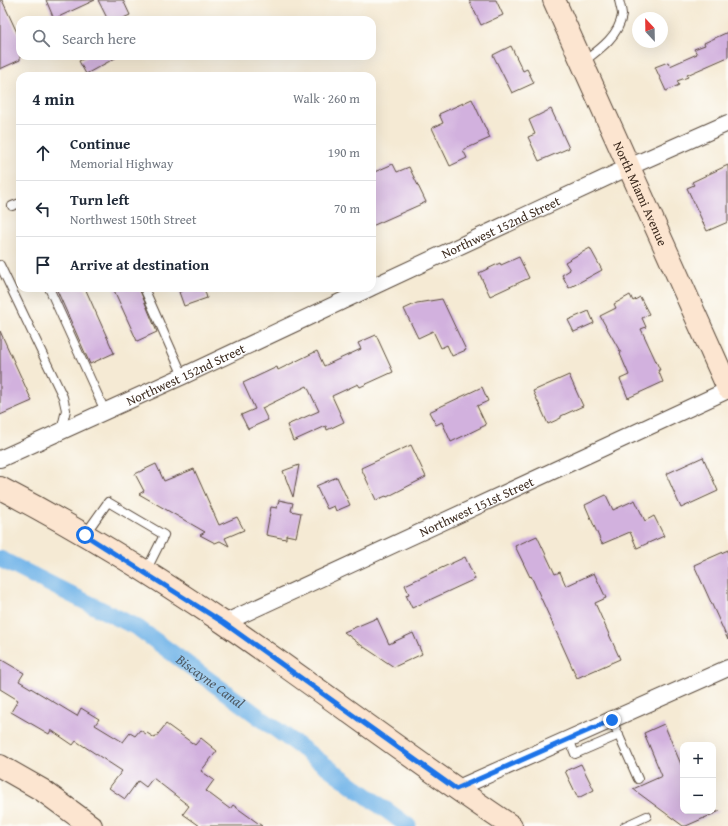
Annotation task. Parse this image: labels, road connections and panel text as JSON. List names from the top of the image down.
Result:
{
  "streets": {
    "street": ["North Miami Avenue", "Northwest 152nd Street", "Northwest 151st Street"]
  },
  "crossings": [
    ["North Miami Avenue", "Northwest 152nd Street"],
    ["North Miami Avenue", "Northwest 151st Street"]
  ],
  "water": ["Biscayne Canal"],
  "north": "top",
  "page": {
    "search": "Search here",
    "heading": ["4 min", "Walk · 260 m"],
    "list": [
      ["Continue", "Memorial Highway", "190 m"],
      ["Turn left", "Northwest 150th Street", "70 m"],
      "Arrive at destination"
    ],
    "map_buttons": ["+", "−"]
  }
}
